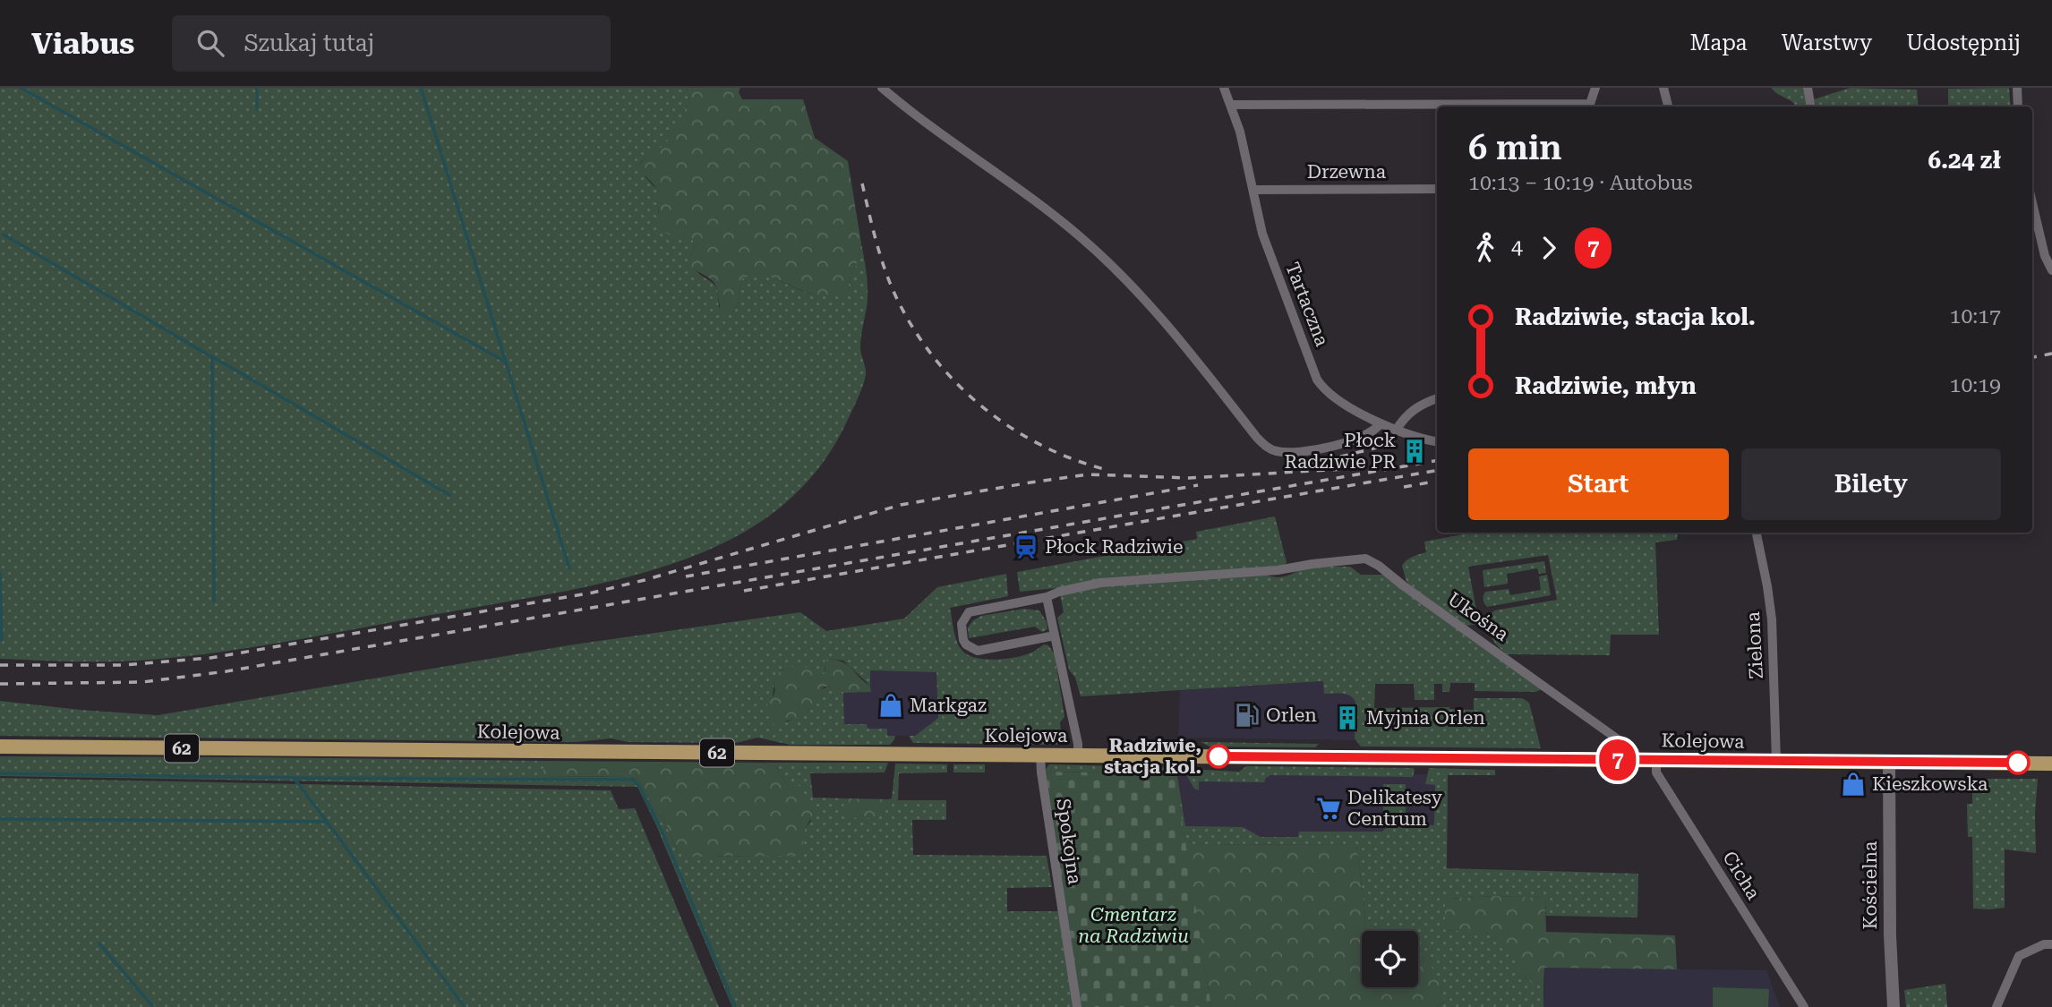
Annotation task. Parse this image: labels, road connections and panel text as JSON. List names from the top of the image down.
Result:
{
  "streets": {
    "main road": ["Kolejowa", "62", "Kościelna"],
    "street": [
      "Drzewna",
      "Tartaczna",
      "Ukośna",
      "Zielona",
      "Spokojna",
      "Cicha"
    ]
  },
  "crossings": [
    ["Drzewna", "Tartaczna"],
    ["Ukośna", "Kolejowa"],
    ["Zielona", "Kolejowa"],
    ["Kolejowa", "Spokojna"],
    ["Kolejowa", "Cicha"],
    ["Kolejowa", "Kościelna"]
  ],
  "parks": ["Cmentarz na Radziwiu"],
  "places": {
    "building": ["Płock Radziwie PR", "Myjnia Orlen"],
    "station": ["Płock Radziwie"],
    "shop": ["Markgaz", "Kieszkowska"],
    "fuel station": ["Orlen"],
    "other": ["Radziwie, stacja kol."],
    "supermarket": ["Delikatesy Centrum"]
  },
  "lines": ["bus line 7"],
  "page": {
    "header": "Viabus",
    "search": "Szukaj tutaj",
    "nav": ["Mapa", "Warstwy", "Udostępnij"],
    "on_map": "7",
    "heading": ["6 min", "10:13 – 10:19 · Autobus", "6.24 zł"],
    "legs": ["4", "7"],
    "list": [
      {
        "name": "Radziwie, stacja kol.",
        "value": "10:17"
      },
      {
        "name": "Radziwie, młyn",
        "value": "10:19"
      }
    ],
    "buttons": ["Start", "Bilety"]
  }
}
